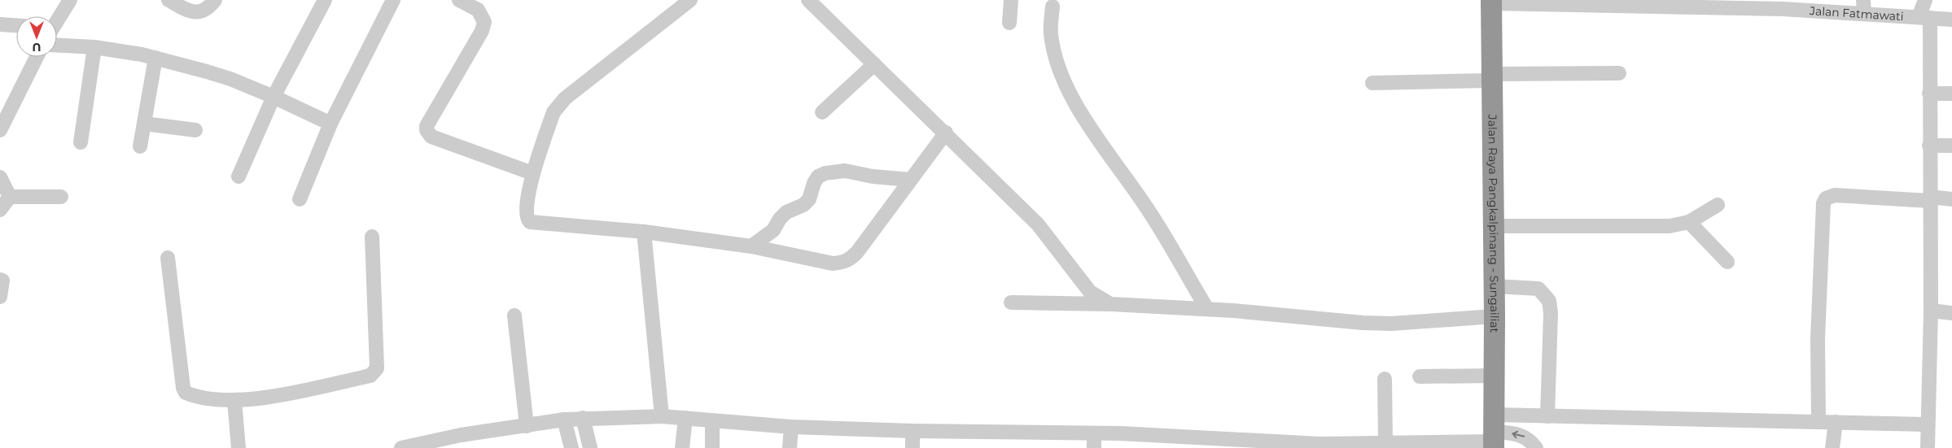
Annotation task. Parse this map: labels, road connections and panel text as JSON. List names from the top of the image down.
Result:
{
  "streets": {
    "highway": ["Jalan Raya Pangkalpinang - Sungailiat"],
    "street": ["Jalan Fatmawati"]
  },
  "crossings": [
    ["Jalan Fatmawati", "Jalan Raya Pangkalpinang - Sungailiat"]
  ],
  "north": "bottom"
}
